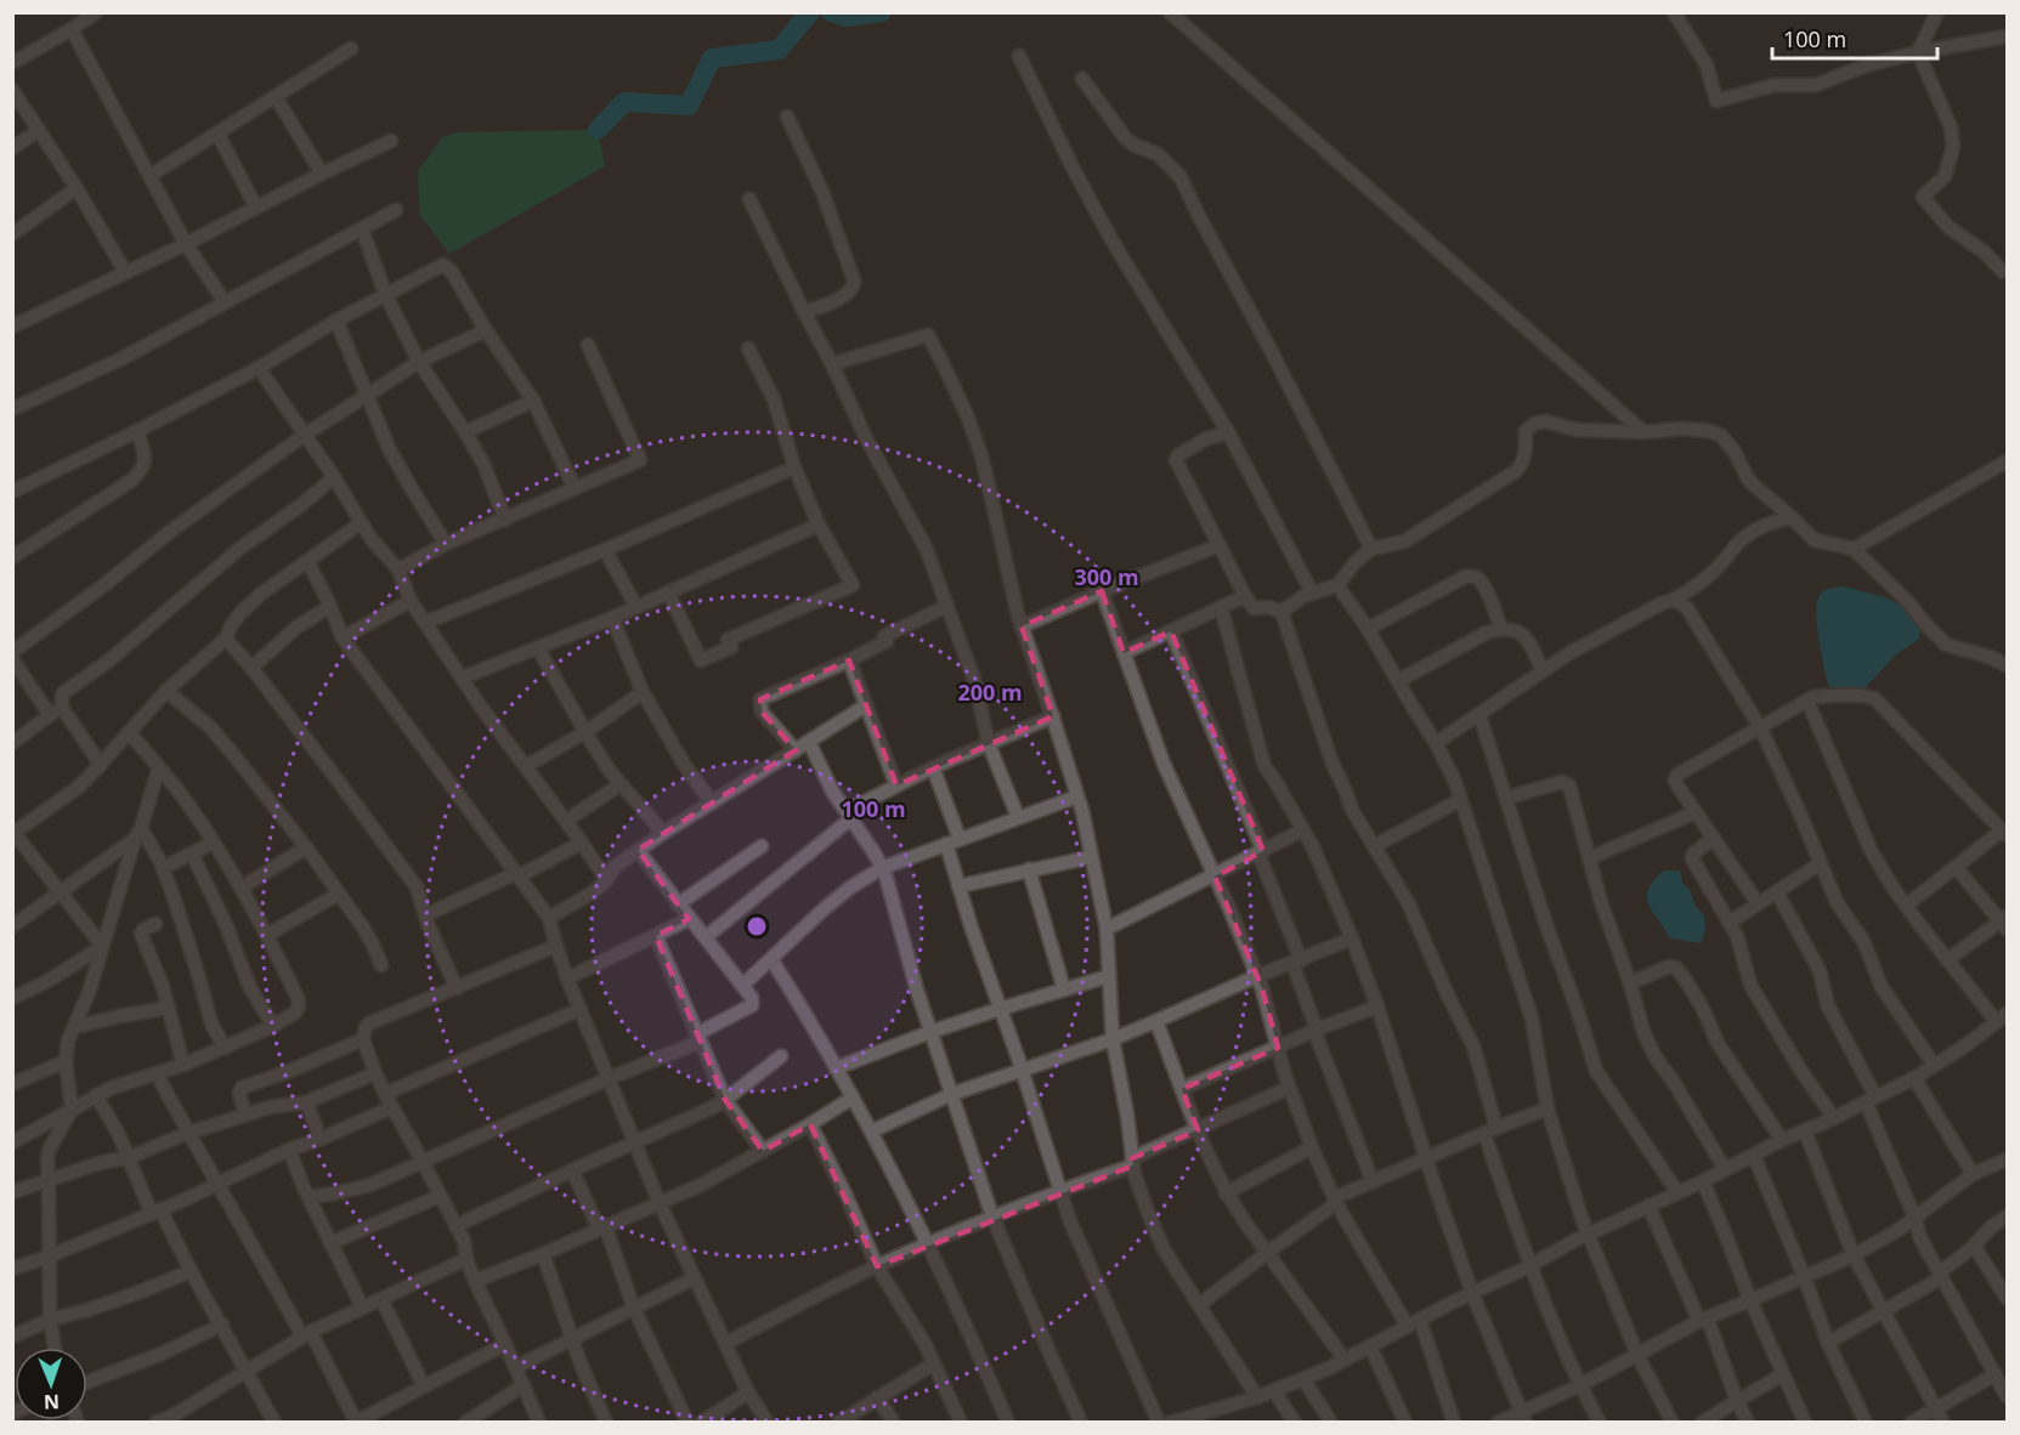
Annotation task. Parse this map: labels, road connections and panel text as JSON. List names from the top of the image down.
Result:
{
  "scale_bar": "100 m",
  "north": "bottom",
  "rings": ["300 m", "200 m", "100 m"]
}
